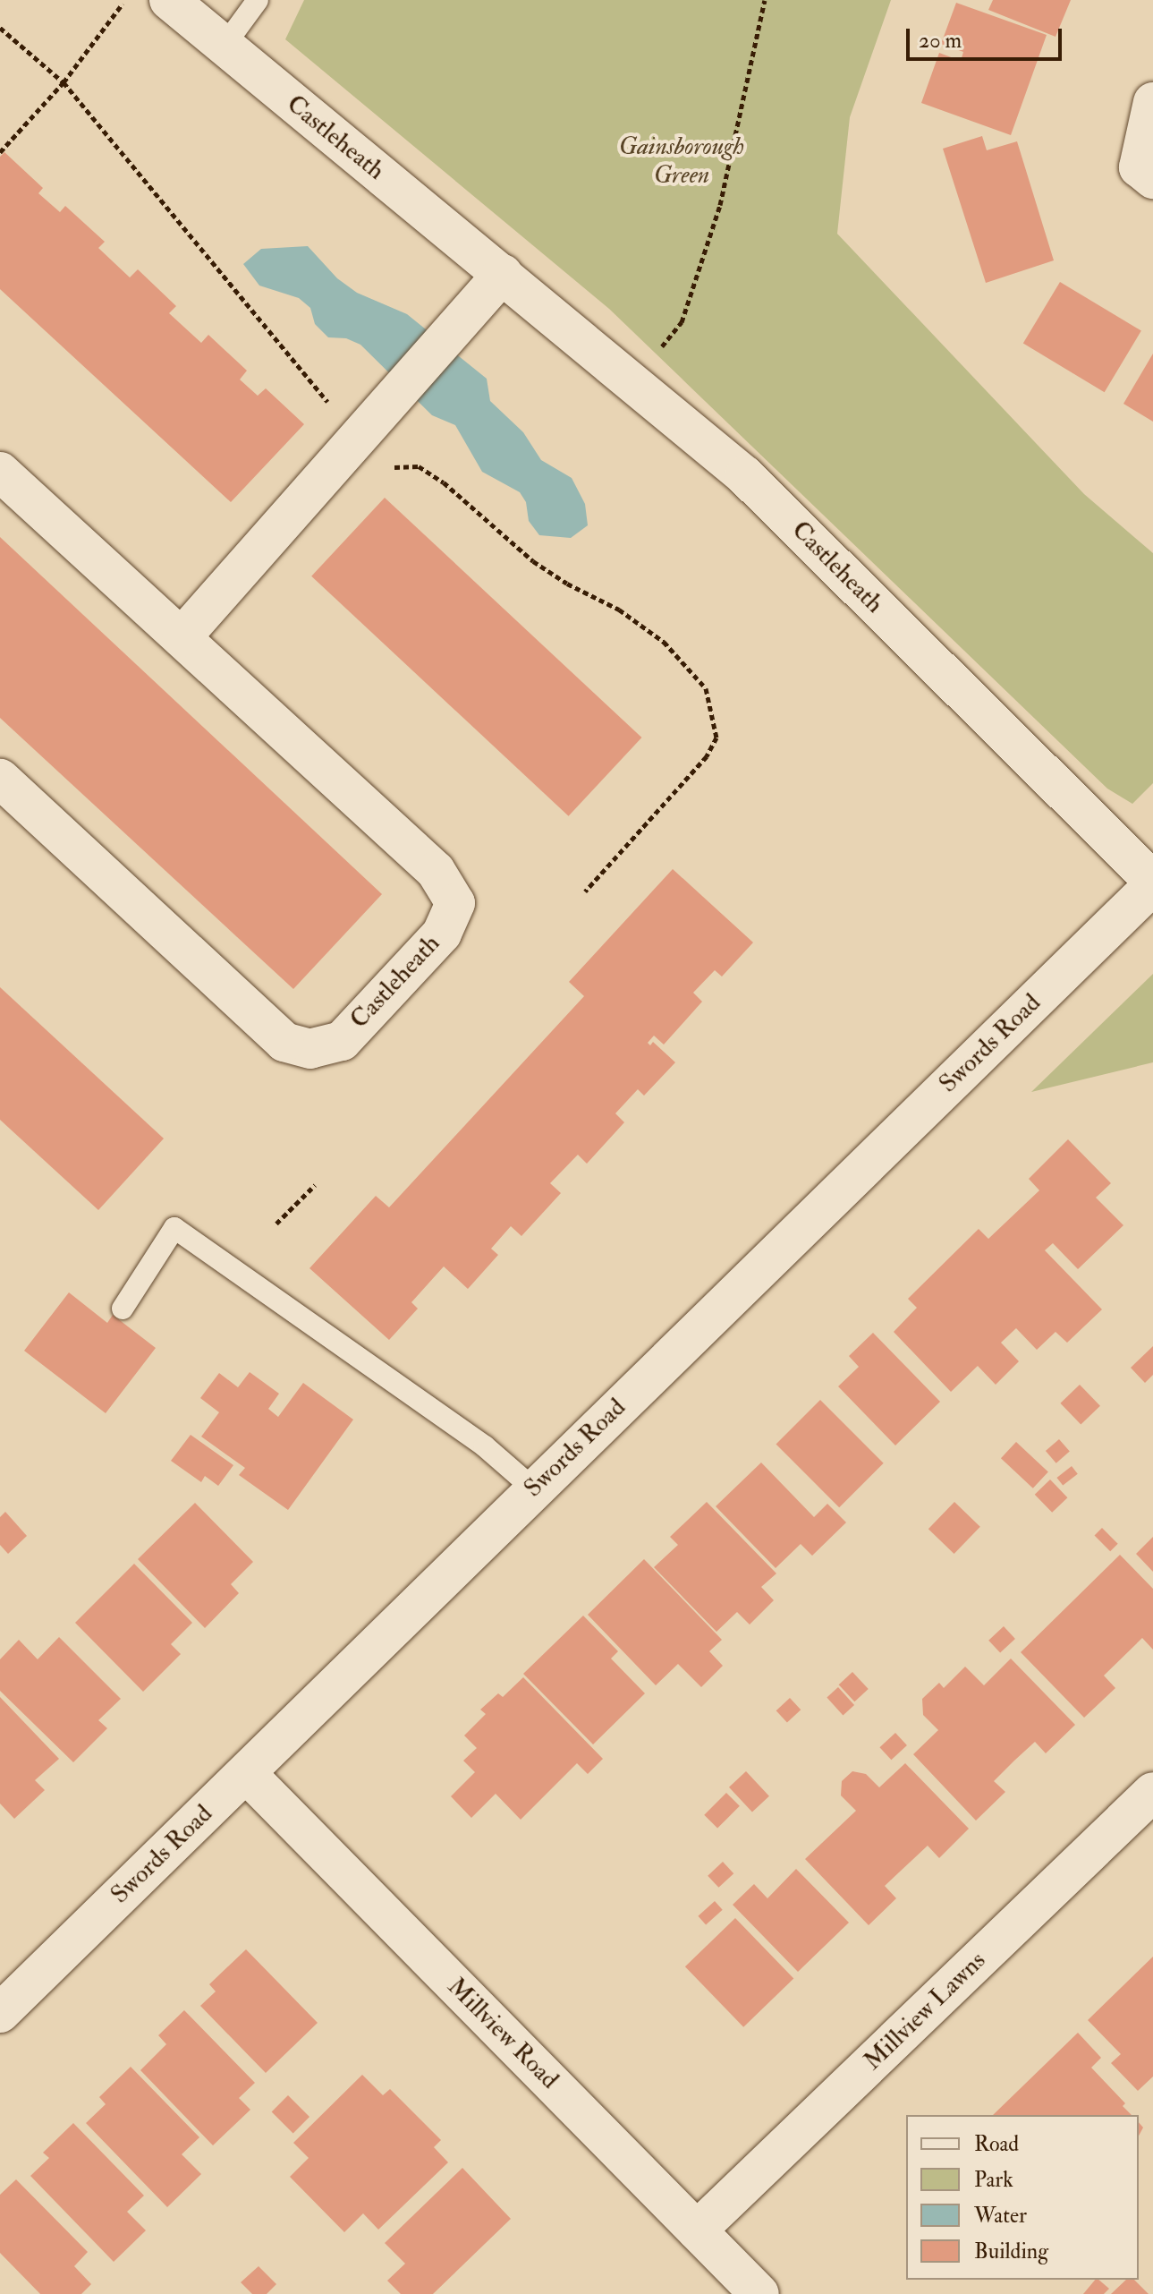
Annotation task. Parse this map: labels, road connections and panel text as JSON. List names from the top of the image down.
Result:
{
  "streets": {
    "street": [
      "Castleheath",
      "Swords Road",
      "Millview Lawns",
      "Millview Road"
    ]
  },
  "crossings": [
    ["Castleheath", "Swords Road"],
    ["Swords Road", "Millview Road"],
    ["Millview Lawns", "Millview Road"]
  ],
  "parks": ["Gainsborough Green"],
  "legend": [
    "Road",
    "Park",
    "Water",
    "Building"
  ],
  "scale_bar": "20 m"
}
